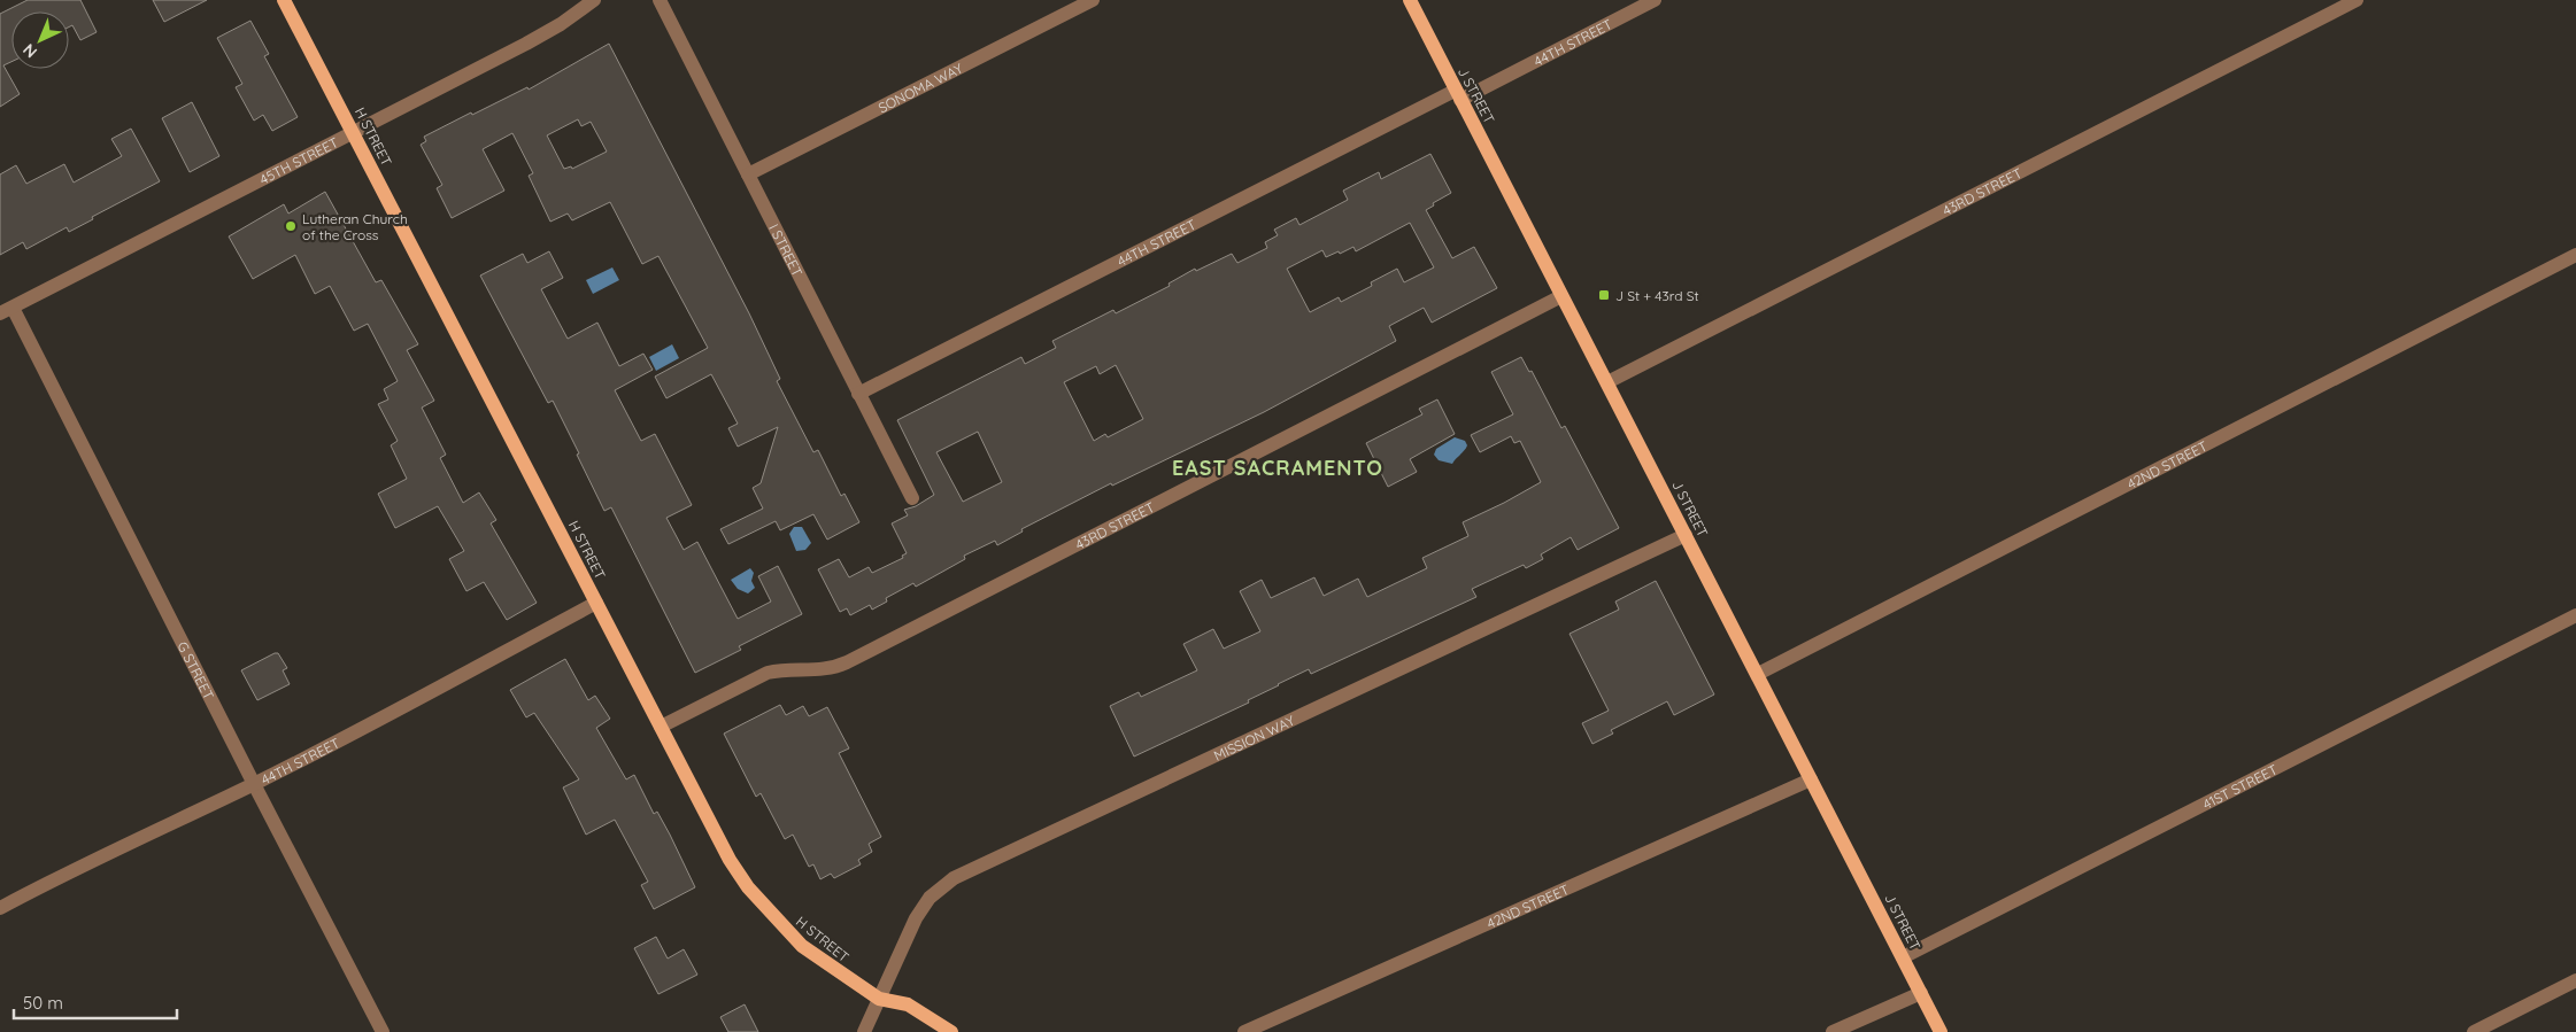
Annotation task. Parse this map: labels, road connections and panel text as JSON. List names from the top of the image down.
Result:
{
  "streets": {
    "main road": ["J STREET", "H STREET"],
    "street": [
      "44TH STREET",
      "SONOMA WAY",
      "45TH STREET",
      "43RD STREET",
      "I STREET",
      "42ND STREET",
      "G STREET",
      "MISSION WAY",
      "41ST STREET"
    ]
  },
  "crossings": [
    ["44TH STREET", "J STREET"],
    ["44TH STREET", "H STREET"],
    ["44TH STREET", "I STREET"],
    ["44TH STREET", "G STREET"],
    ["SONOMA WAY", "I STREET"],
    ["J STREET", "43RD STREET"],
    ["J STREET", "42ND STREET"],
    ["J STREET", "MISSION WAY"],
    ["J STREET", "41ST STREET"],
    ["H STREET", "45TH STREET"],
    ["H STREET", "43RD STREET"],
    ["H STREET", "MISSION WAY"],
    ["45TH STREET", "G STREET"]
  ],
  "districts": ["EAST SACRAMENTO"],
  "places": {
    "other": ["Lutheran Church of the Cross"],
    "transit": ["J St + 43rd St"]
  },
  "scale_bar": "50 m",
  "north": "bottom left"
}
